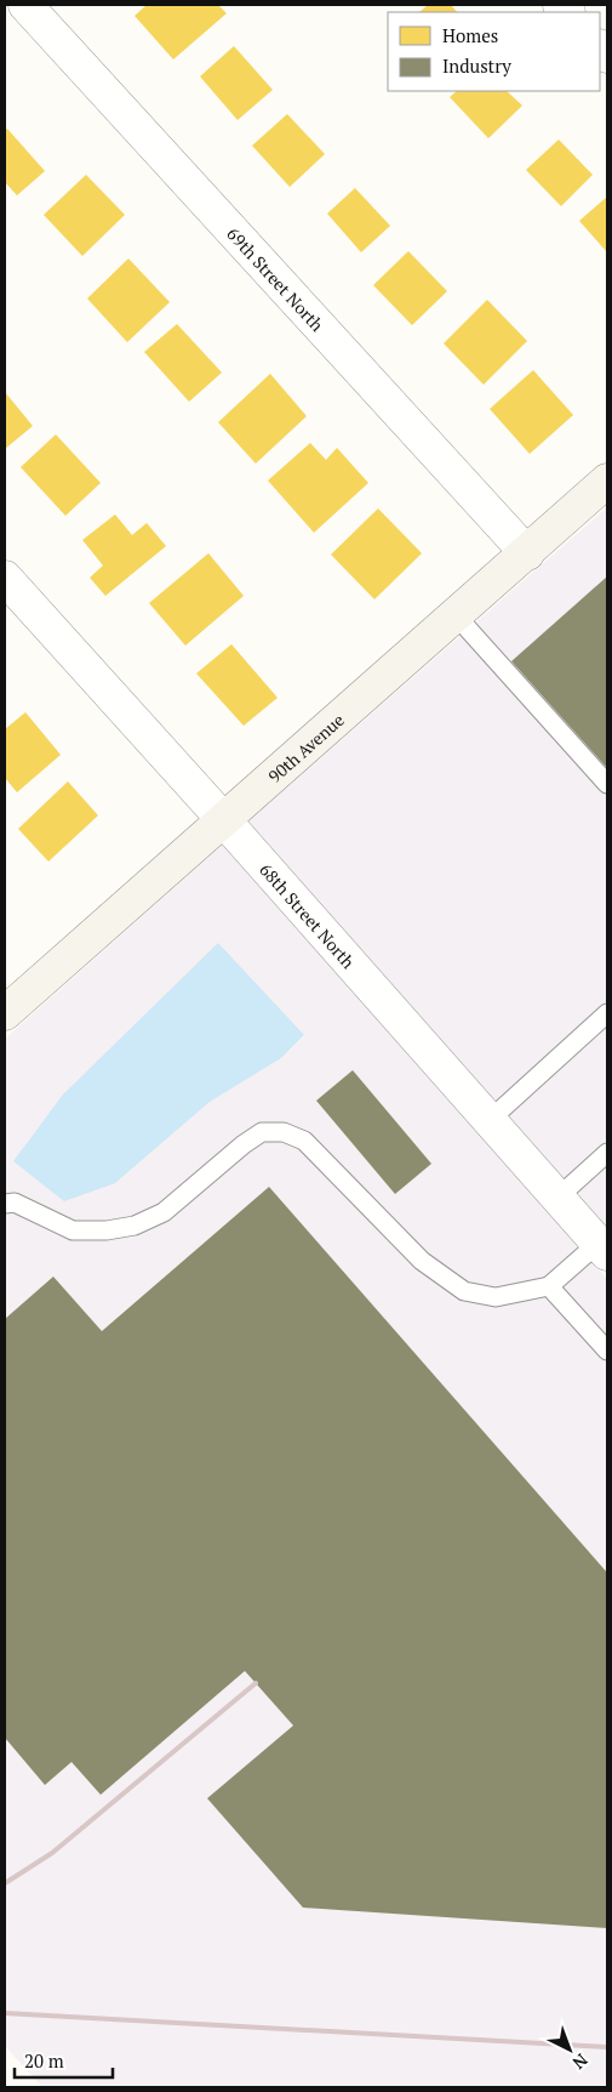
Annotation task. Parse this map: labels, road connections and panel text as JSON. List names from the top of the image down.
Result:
{
  "streets": {
    "street": ["69th Street North", "90th Avenue", "68th Street North"]
  },
  "crossings": [
    ["69th Street North", "90th Avenue"],
    ["90th Avenue", "68th Street North"]
  ],
  "legend": ["Homes", "Industry"],
  "scale_bar": "20 m",
  "north": "bottom right"
}
